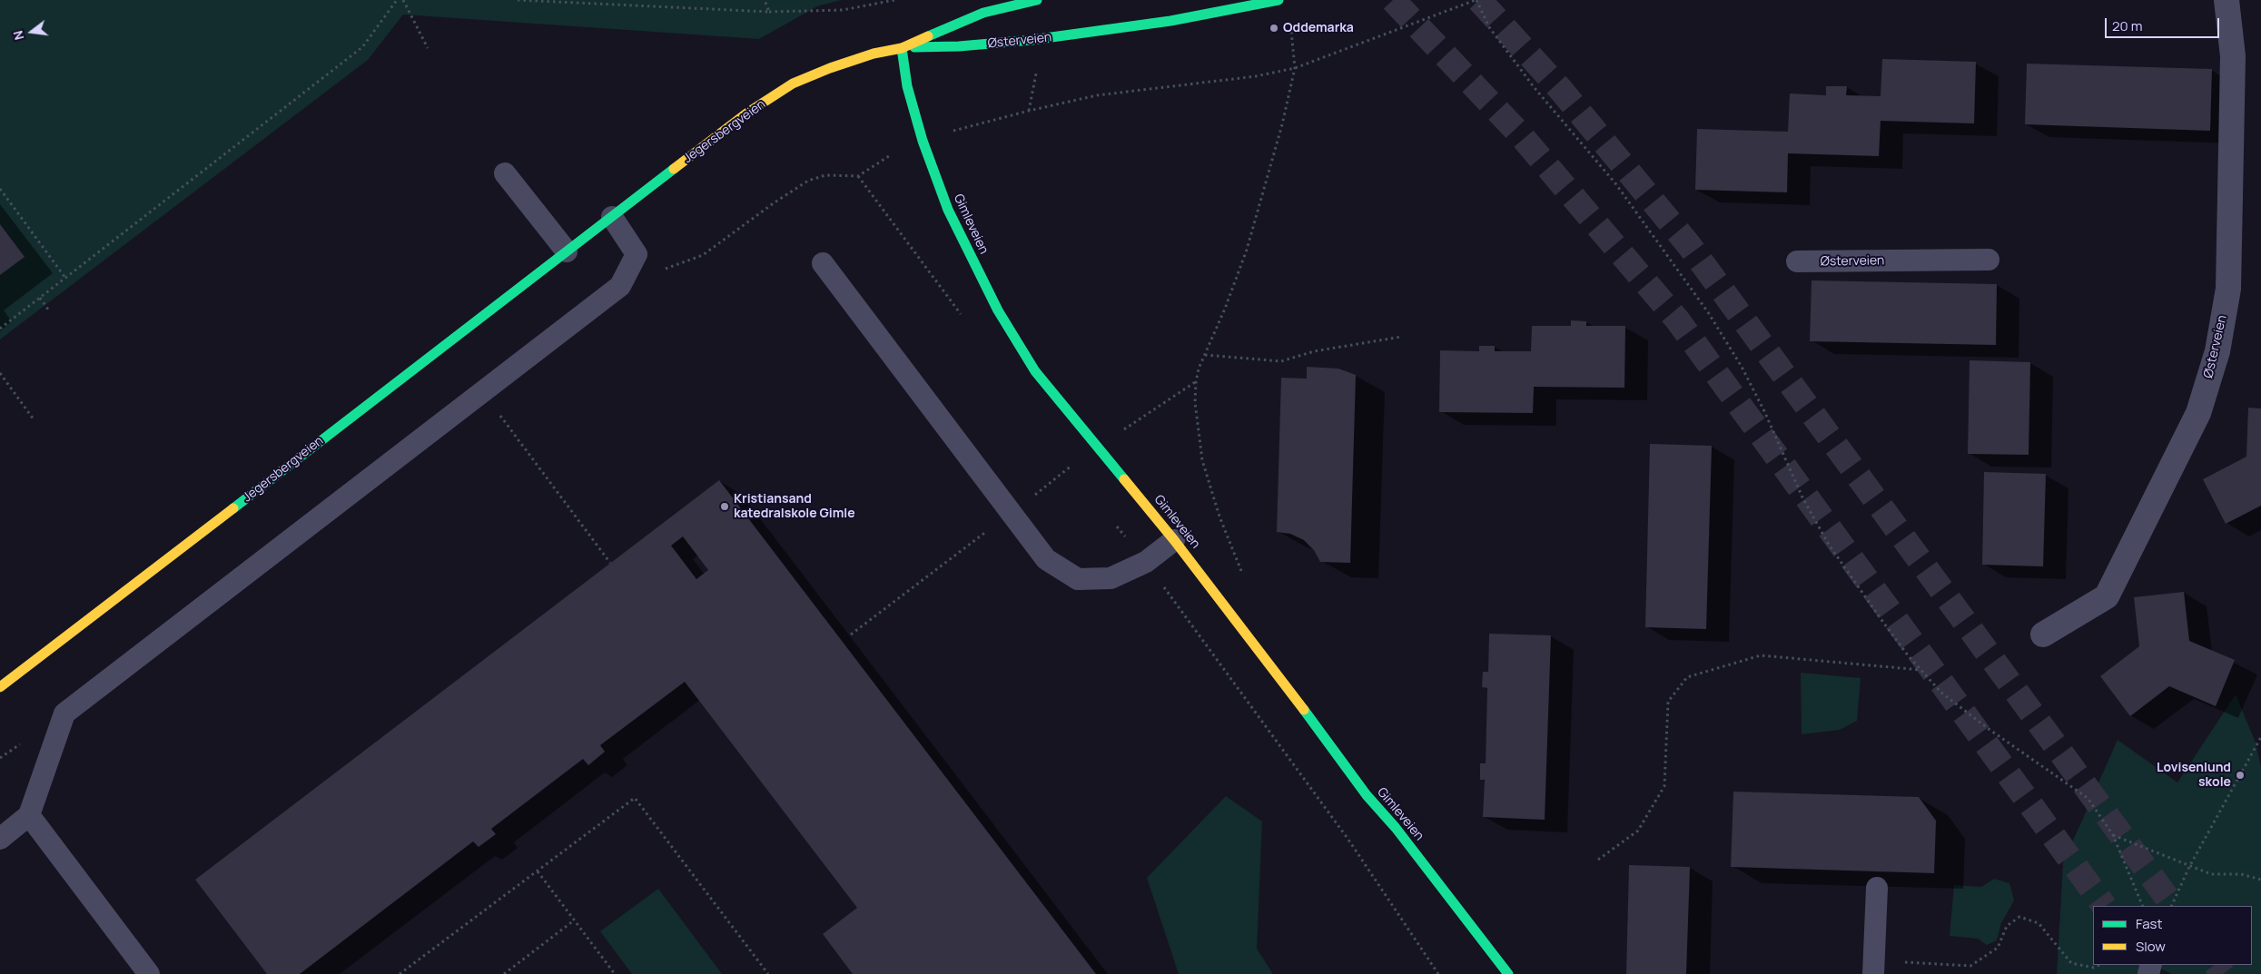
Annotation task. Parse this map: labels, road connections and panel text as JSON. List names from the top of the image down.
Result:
{
  "streets": {
    "main road": ["Østerveien", "Jegersbergveien", "Gimleveien"]
  },
  "crossings": [
    ["Østerveien", "Jegersbergveien"],
    ["Østerveien", "Gimleveien"],
    ["Jegersbergveien", "Gimleveien"]
  ],
  "places": ["Oddemarka", "Kristiansand katedralskole Gimle", "Lovisenlund skole"],
  "legend": ["Fast", "Slow"],
  "scale_bar": "20 m",
  "north": "left"
}
